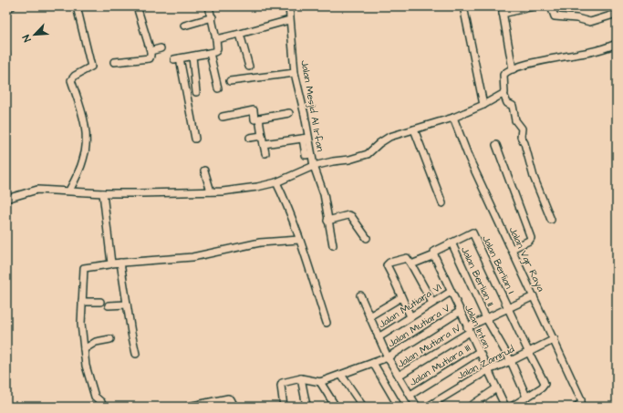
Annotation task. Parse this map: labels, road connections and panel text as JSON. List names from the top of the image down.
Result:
{
  "streets": {
    "street": [
      "Jalan Mesjid Al Irfan",
      "Jalan Vgr Raya",
      "Jalan Berlian I",
      "Jalan Berlian II",
      "Jalan Mutiara VI",
      "Jalan Mutiara V",
      "Jalan Intan",
      "Jalan Mutiara IV",
      "Jalan Zamrud",
      "Jalan Mutiara III"
    ]
  },
  "crossings": [
    ["Jalan Vgr Raya", "Jalan Mutiara IV"],
    ["Jalan Vgr Raya", "Jalan Zamrud"],
    ["Jalan Berlian I", "Jalan Berlian II"],
    ["Jalan Berlian I", "Jalan Intan"],
    ["Jalan Berlian I", "Jalan Mutiara IV"],
    ["Jalan Berlian II", "Jalan Mutiara IV"],
    ["Jalan Berlian II", "Jalan Zamrud"],
    ["Jalan Mutiara VI", "Jalan Intan"],
    ["Jalan Mutiara V", "Jalan Intan"],
    ["Jalan Intan", "Jalan Mutiara IV"],
    ["Jalan Intan", "Jalan Zamrud"],
    ["Jalan Intan", "Jalan Mutiara III"]
  ],
  "north": "bottom left"
}
